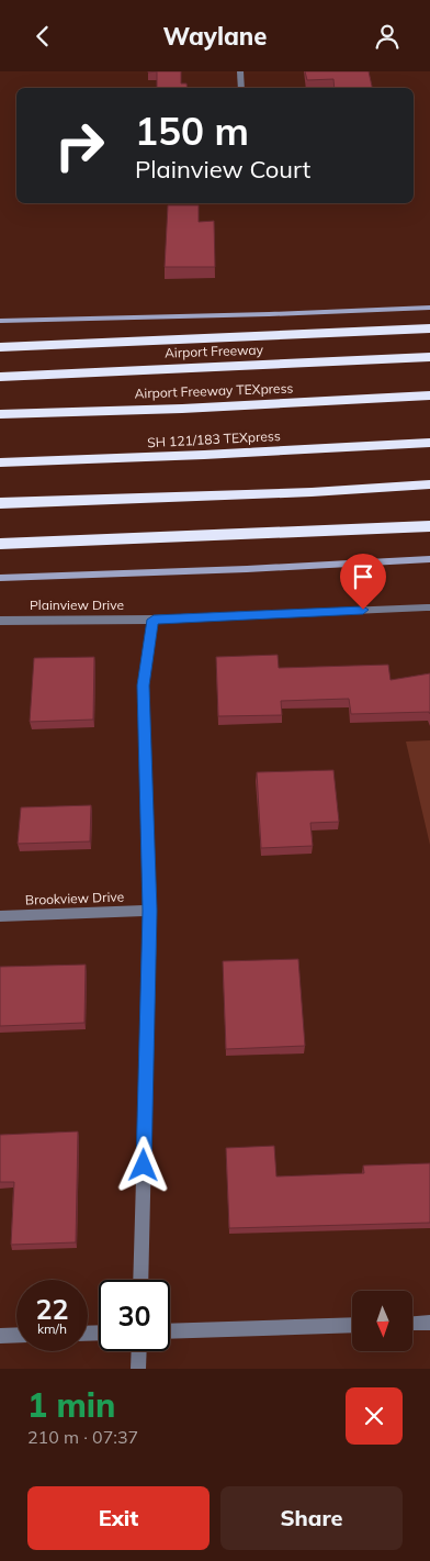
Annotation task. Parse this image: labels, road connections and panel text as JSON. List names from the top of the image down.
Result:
{
  "streets": {
    "highway": ["Airport Freeway", "Airport Freeway TEXpress", "SH 121/183 TEXpress"],
    "street": ["Plainview Drive", "Brookview Drive"]
  },
  "north": "bottom",
  "page": {
    "header": "Waylane",
    "turn": ["150 m", "Plainview Court"],
    "speed": "22 km/h",
    "limit": "30",
    "heading": ["1 min", "210 m · 07:37"],
    "buttons": ["Exit", "Share"]
  }
}
